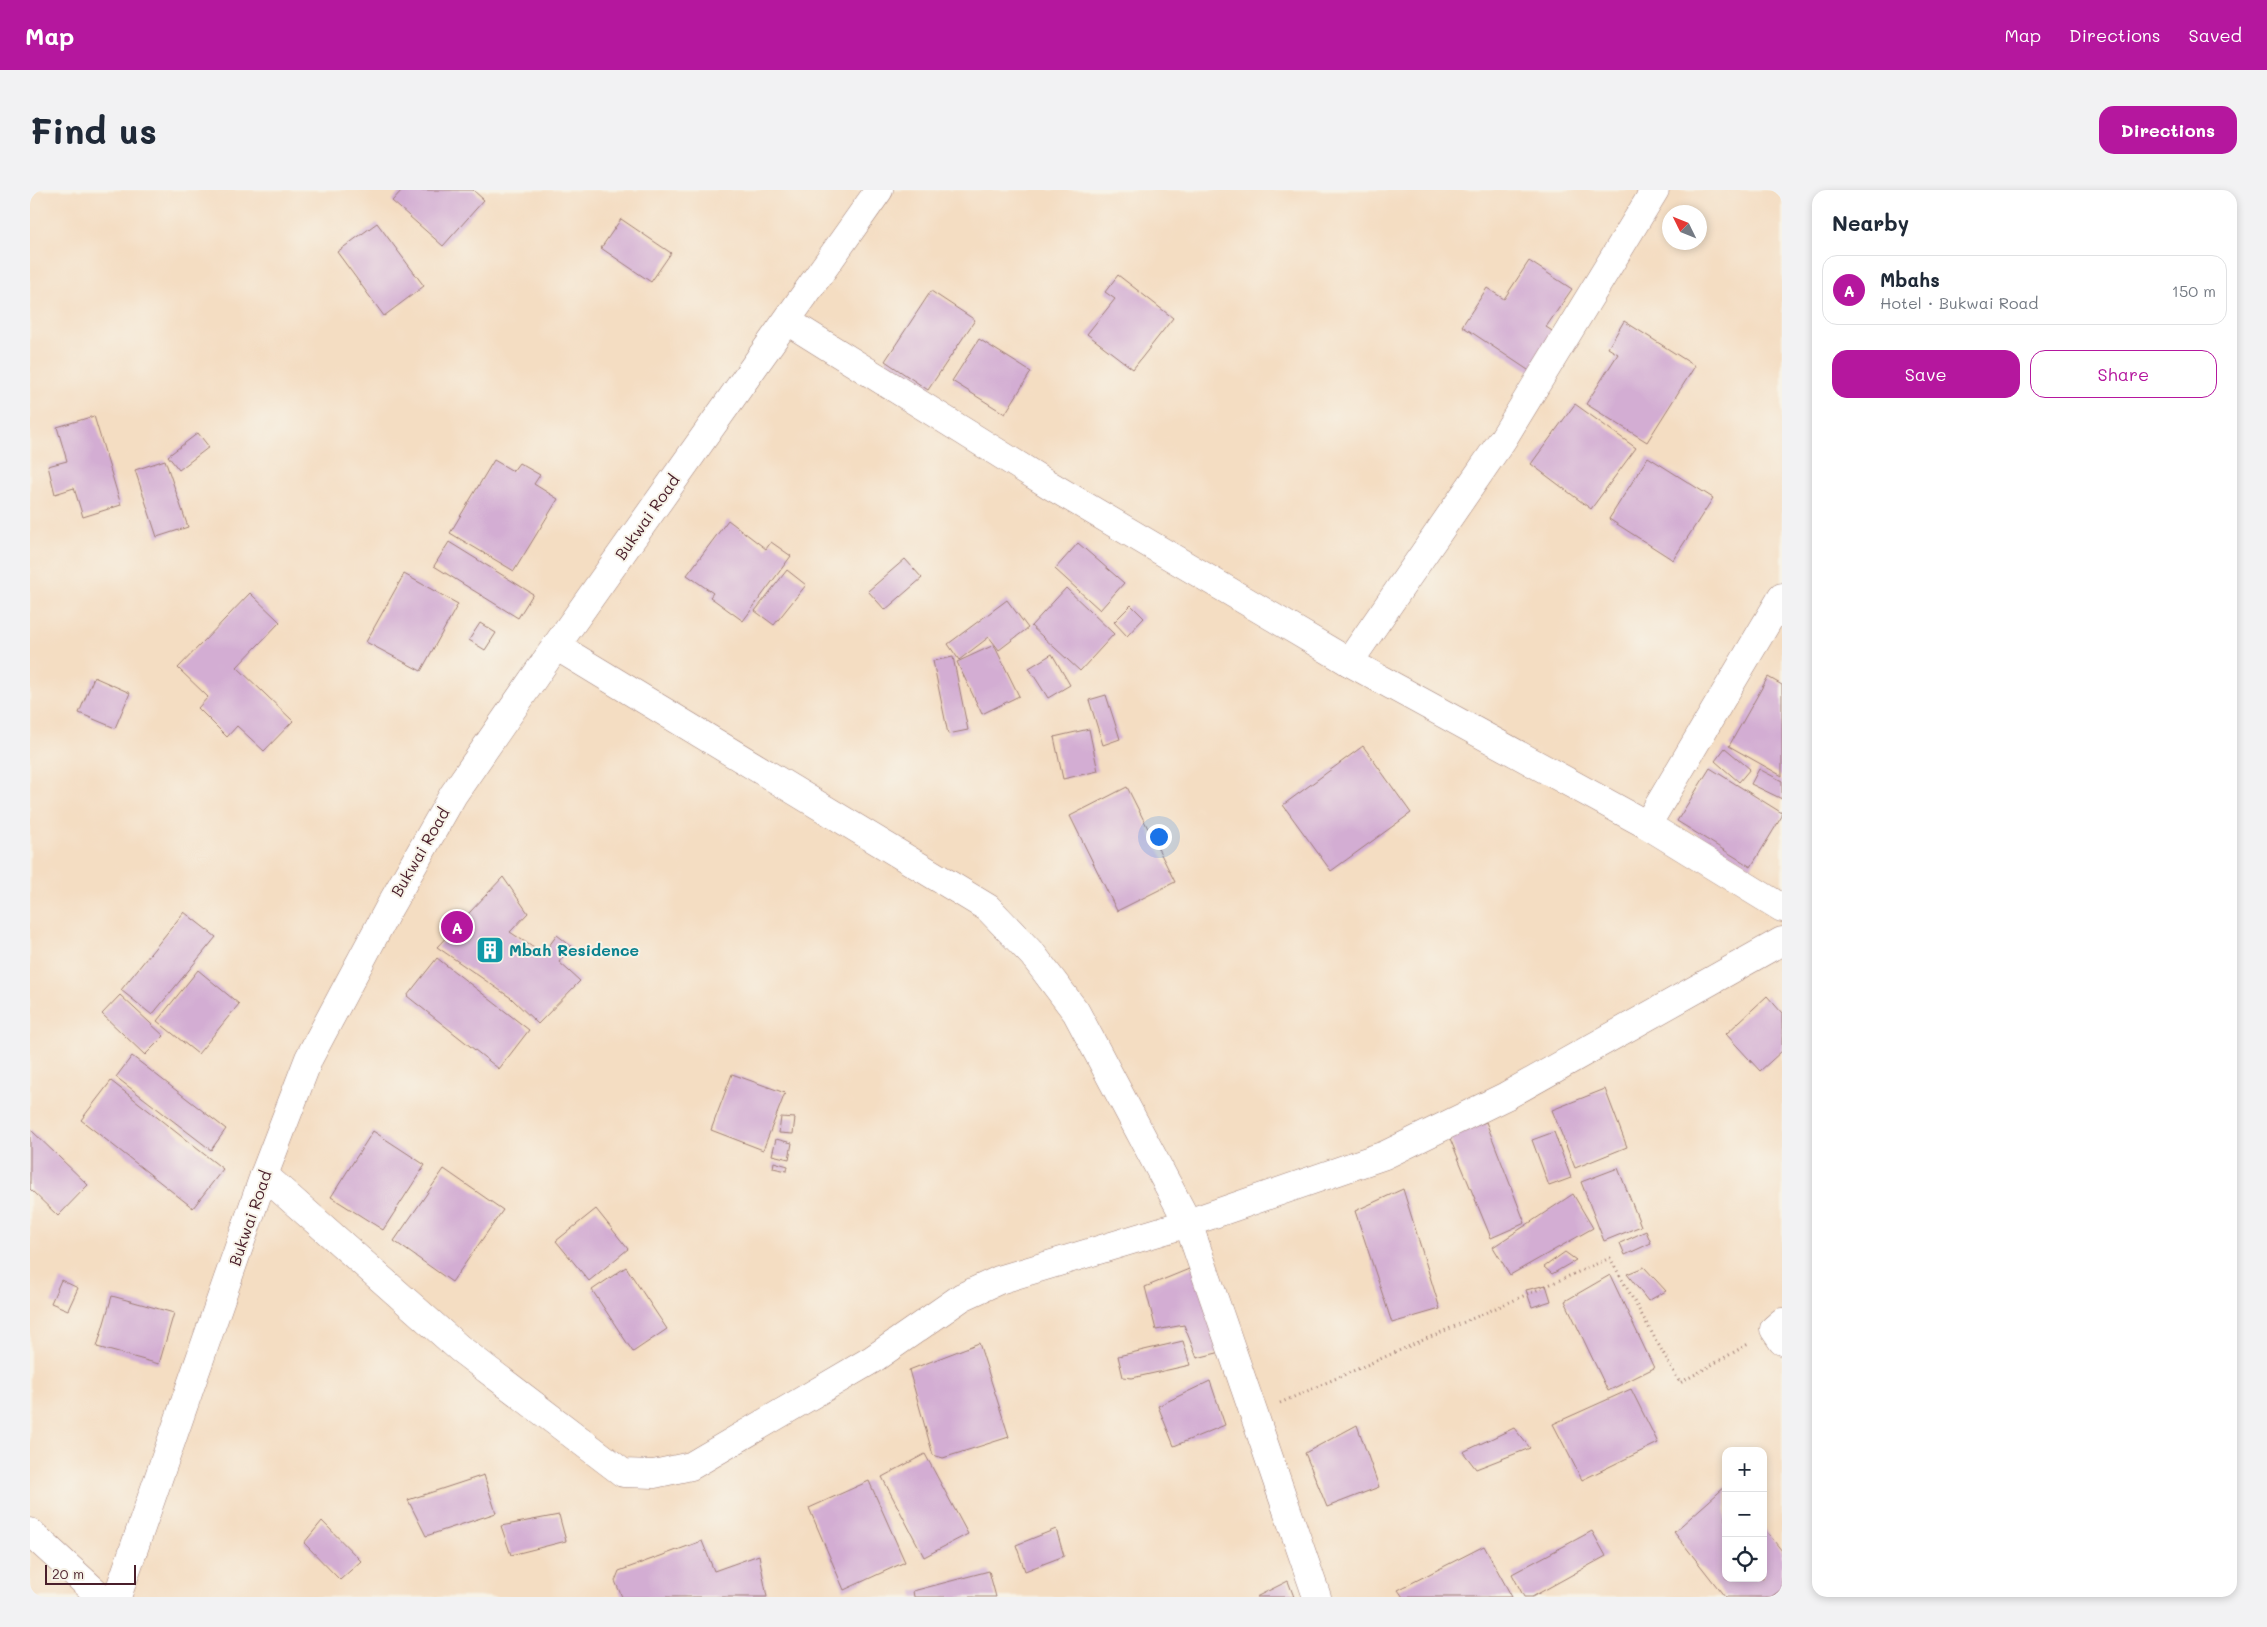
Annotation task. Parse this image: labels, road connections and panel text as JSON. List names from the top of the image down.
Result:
{
  "streets": {
    "street": ["Bukwai Road"]
  },
  "places": {
    "building": ["Mbah Residence"]
  },
  "scale_bar": "20 m",
  "north": "top left",
  "page": {
    "header": "Map",
    "nav": ["Map", "Directions", "Saved"],
    "buttons": [
      "Directions",
      ["Save", "Share"]
    ],
    "title": "Find us",
    "heading": "Nearby",
    "list": [
      {
        "mark": "A",
        "name": "Mbahs",
        "note": "Hotel · Bukwai Road",
        "value": "150 m"
      }
    ],
    "pins": "A",
    "map_buttons": ["+", "−"],
    "scale": "20 m"
  }
}
